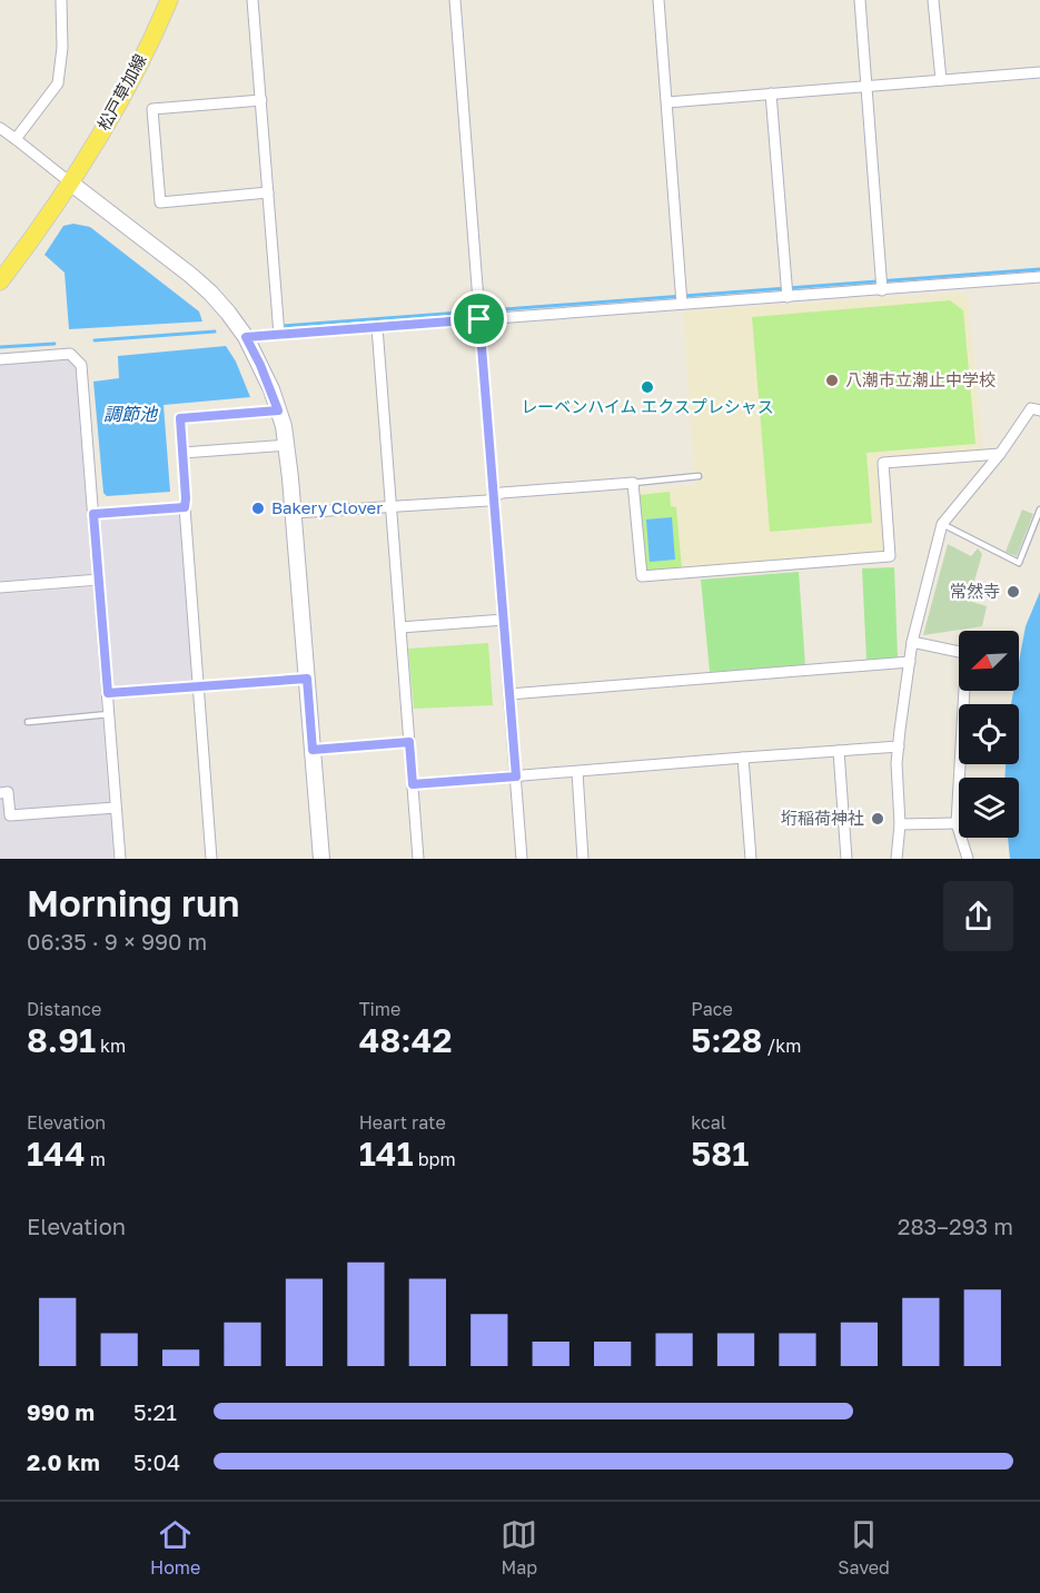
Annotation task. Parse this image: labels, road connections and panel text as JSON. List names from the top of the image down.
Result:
{
  "streets": {
    "main road": ["松戸草加線"]
  },
  "water": ["調節池"],
  "places": [
    "八潮市立潮止中学校",
    "レーベンハイム エクスプレシャス",
    "Bakery Clover",
    "常然寺",
    "垳稲荷神社"
  ],
  "north": "bottom left",
  "page": {
    "heading": ["Morning run", "06:35 · 9 × 990 m"],
    "stats": [
      ["Distance", "8.91 km"],
      ["Time", "48:42"],
      ["Pace", "5:28 /km"],
      ["Elevation", "144 m"],
      ["Heart rate", "141 bpm"],
      ["kcal", "581"]
    ],
    "chart": ["Elevation", "283–293 m"],
    "list": [
      {
        "name": "990 m",
        "note": "5:21"
      },
      {
        "name": "2.0 km",
        "note": "5:04"
      }
    ],
    "tabs": ["Home", "Map", "Saved"]
  }
}
